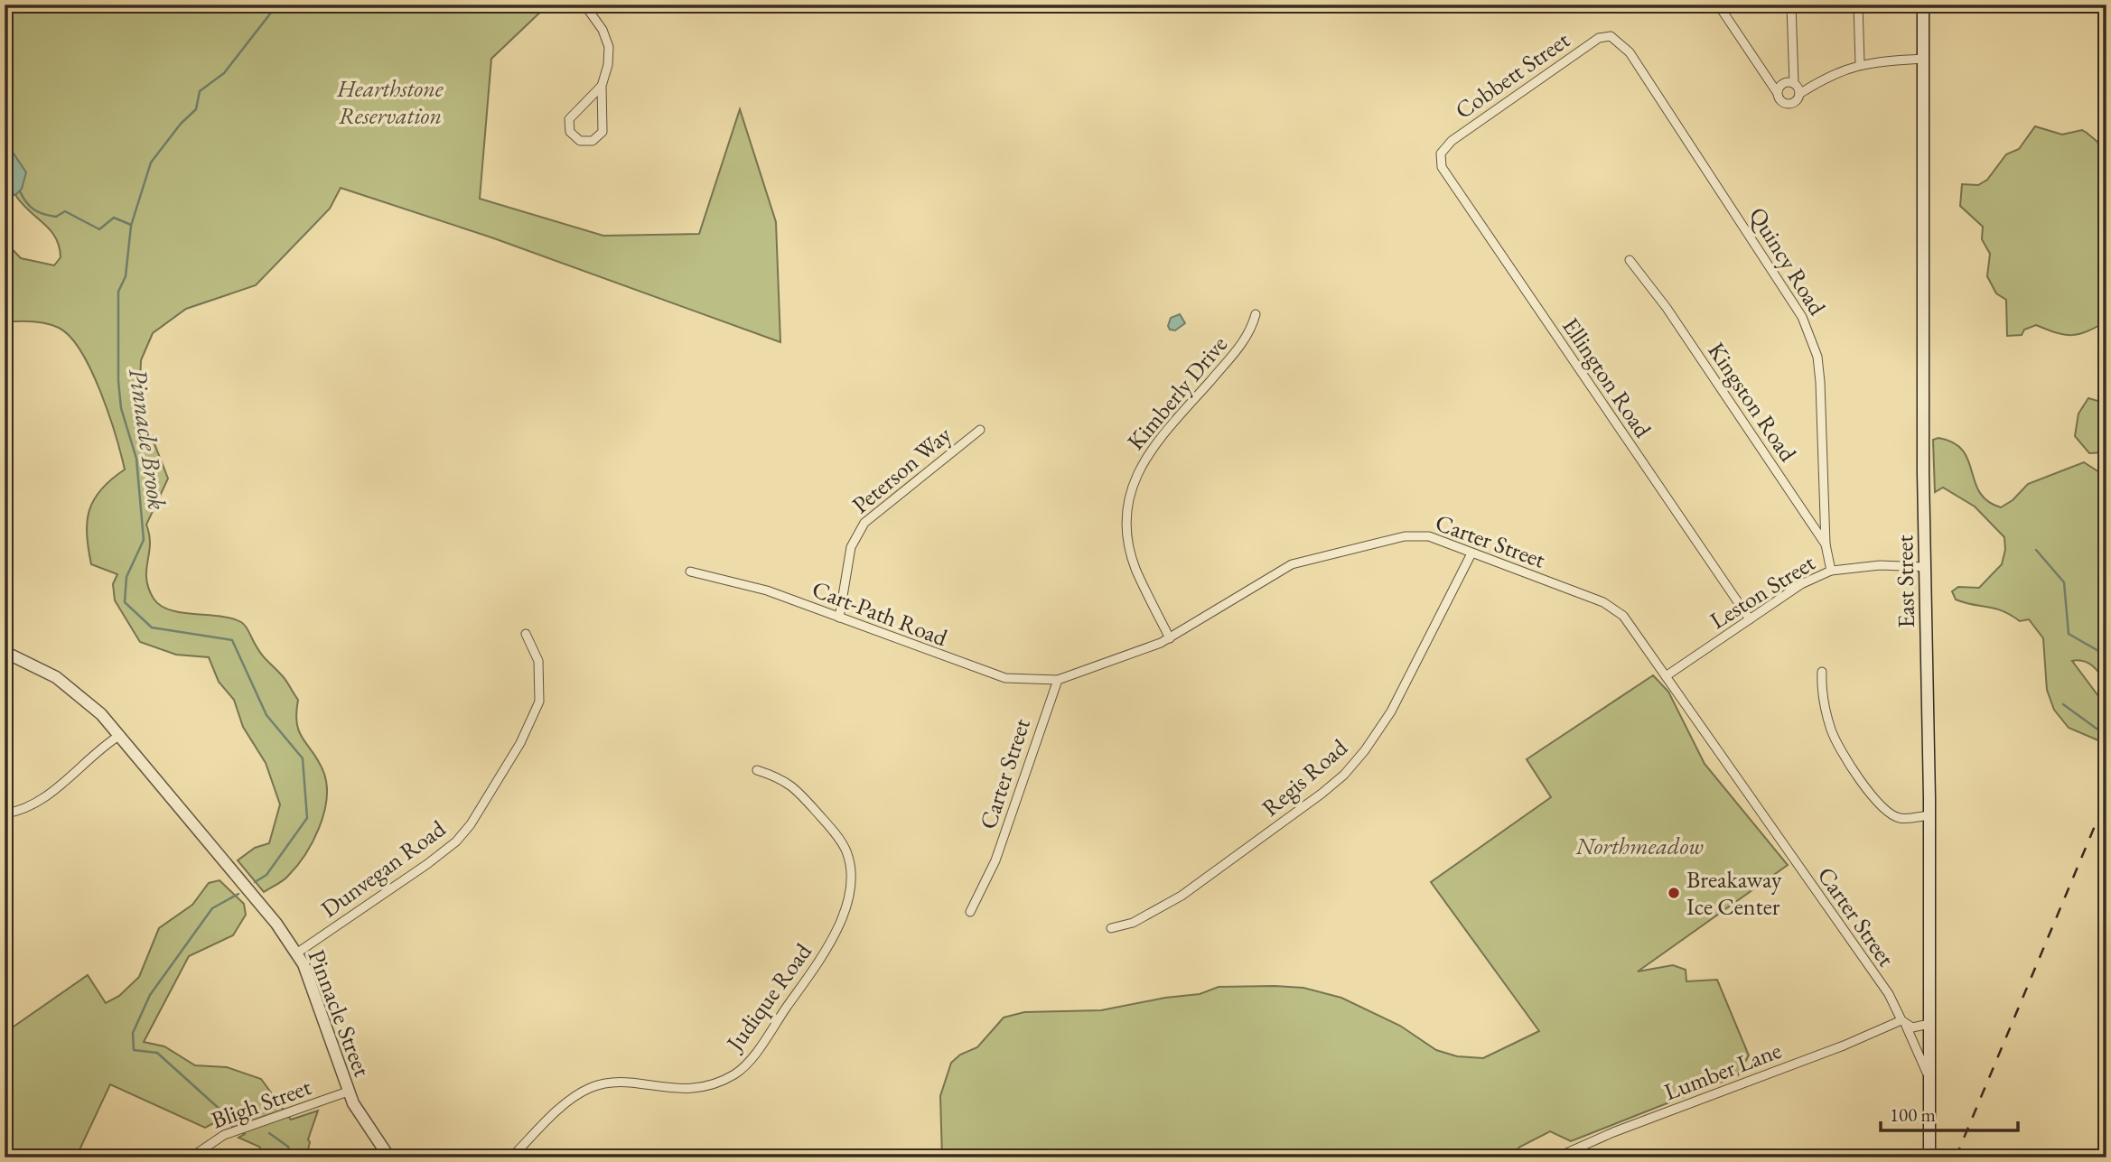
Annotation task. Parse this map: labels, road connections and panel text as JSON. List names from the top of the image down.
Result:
{
  "streets": {
    "main road": ["East Street", "Pinnacle Street"],
    "street": [
      "Cobbett Street",
      "Quincy Road",
      "Ellington Road",
      "Kimberly Drive",
      "Kingston Road",
      "Peterson Way",
      "Carter Street",
      "Leston Street",
      "Cart-Path Road",
      "Regis Road",
      "Dunvegan Road",
      "Judique Road",
      "Lumber Lane",
      "Bligh Street"
    ]
  },
  "crossings": [
    ["Cobbett Street", "Quincy Road"],
    ["Cobbett Street", "Ellington Road"],
    ["Quincy Road", "Kingston Road"],
    ["Ellington Road", "Leston Street"],
    ["Kimberly Drive", "Carter Street"],
    ["Kingston Road", "Leston Street"],
    ["Peterson Way", "Cart-Path Road"],
    ["Carter Street", "East Street"],
    ["Carter Street", "Leston Street"],
    ["Carter Street", "Cart-Path Road"],
    ["Carter Street", "Regis Road"],
    ["Carter Street", "Lumber Lane"],
    ["East Street", "Leston Street"],
    ["Dunvegan Road", "Pinnacle Street"],
    ["Pinnacle Street", "Bligh Street"]
  ],
  "water": ["Pinnacle Brook"],
  "parks": ["Hearthstone Reservation", "Northmeadow"],
  "places": ["Breakaway Ice Center"],
  "scale_bar": "100 m"
}
